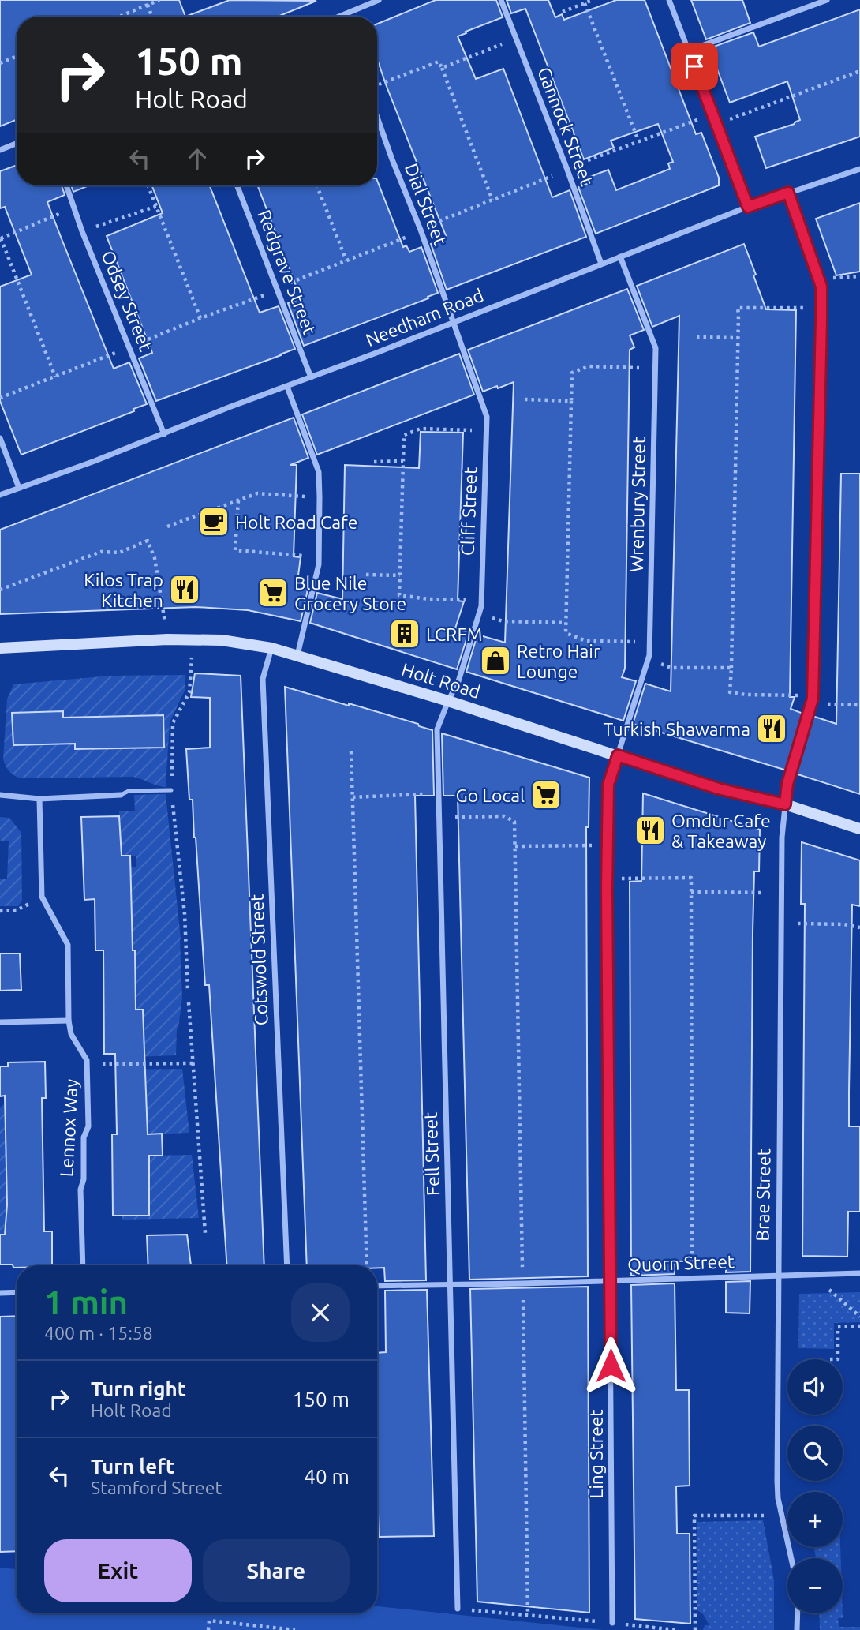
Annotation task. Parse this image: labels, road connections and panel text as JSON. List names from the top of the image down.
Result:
{
  "streets": {
    "main road": ["Holt Road"],
    "street": [
      "Gannock Street",
      "Dial Street",
      "Redgrave Street",
      "Odsey Street",
      "Needham Road",
      "Wrenbury Street",
      "Cliff Street",
      "Cotswold Street",
      "Lennox Way",
      "Fell Street",
      "Brae Street",
      "Quorn Street",
      "Ling Street"
    ]
  },
  "crossings": [
    ["Gannock Street", "Needham Road"],
    ["Dial Street", "Needham Road"],
    ["Dial Street", "Cliff Street"],
    ["Redgrave Street", "Needham Road"],
    ["Odsey Street", "Needham Road"],
    ["Needham Road", "Wrenbury Street"],
    ["Needham Road", "Cliff Street"],
    ["Needham Road", "Brae Street"],
    ["Wrenbury Street", "Holt Road"],
    ["Wrenbury Street", "Ling Street"],
    ["Cliff Street", "Holt Road"],
    ["Cliff Street", "Fell Street"],
    ["Holt Road", "Cotswold Street"],
    ["Holt Road", "Fell Street"],
    ["Holt Road", "Brae Street"],
    ["Holt Road", "Ling Street"],
    ["Fell Street", "Quorn Street"],
    ["Brae Street", "Quorn Street"],
    ["Quorn Street", "Ling Street"]
  ],
  "places": {
    "cafe": ["Holt Road Cafe"],
    "restaurant": ["Kilos Trap Kitchen", "Turkish Shawarma", "Omdur Cafe & Takeaway"],
    "supermarket": ["Blue Nile Grocery Store", "Go Local"],
    "building": ["LCRFM"],
    "shop": ["Retro Hair Lounge"]
  },
  "page": {
    "turn": ["150 m", "Holt Road"],
    "heading": ["1 min", "400 m · 15:58"],
    "map_buttons": ["+", "−"],
    "list": [
      {
        "name": "Turn right",
        "note": "Holt Road",
        "value": "150 m"
      },
      {
        "name": "Turn left",
        "note": "Stamford Street",
        "value": "40 m"
      }
    ],
    "buttons": ["Exit", "Share"]
  }
}
